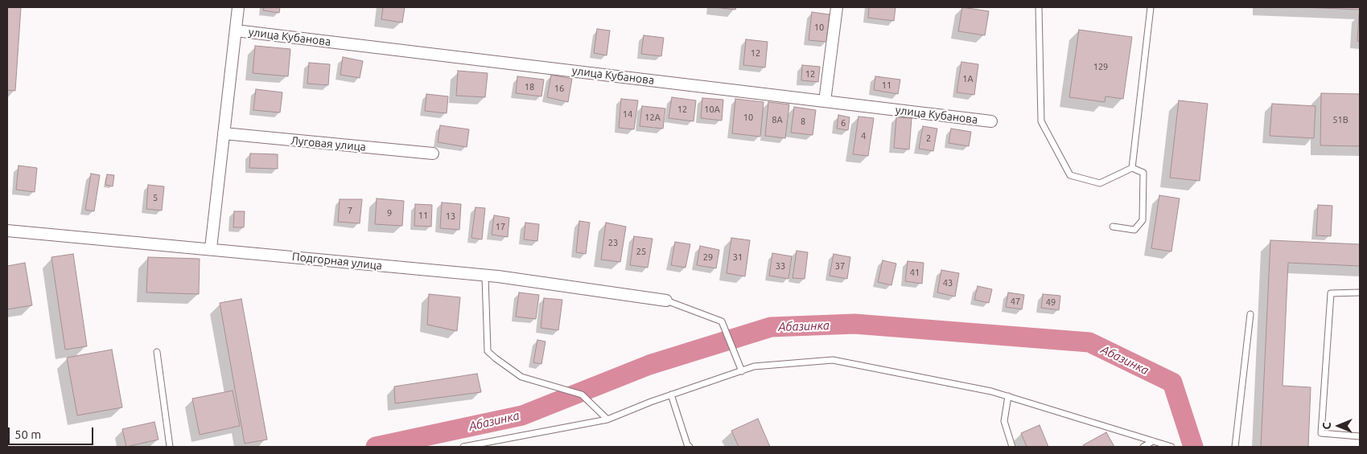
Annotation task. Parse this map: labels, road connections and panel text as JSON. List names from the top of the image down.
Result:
{
  "streets": {
    "street": ["улица Кубанова", "Луговая улица", "Подгорная улица"]
  },
  "water": ["Абазинка"],
  "house_numbers": [
    "10",
    "12",
    "129",
    "12",
    "1А",
    "11",
    "18",
    "16",
    "12",
    "10А",
    "14",
    "12А",
    "10",
    "8А",
    "51В",
    "8",
    "6",
    "4",
    "2",
    "5",
    "7",
    "9",
    "11",
    "13",
    "17",
    "23",
    "25",
    "29",
    "31",
    "33",
    "37",
    "41",
    "43",
    "47",
    "49"
  ],
  "scale_bar": "50 m",
  "north": "left"
}
